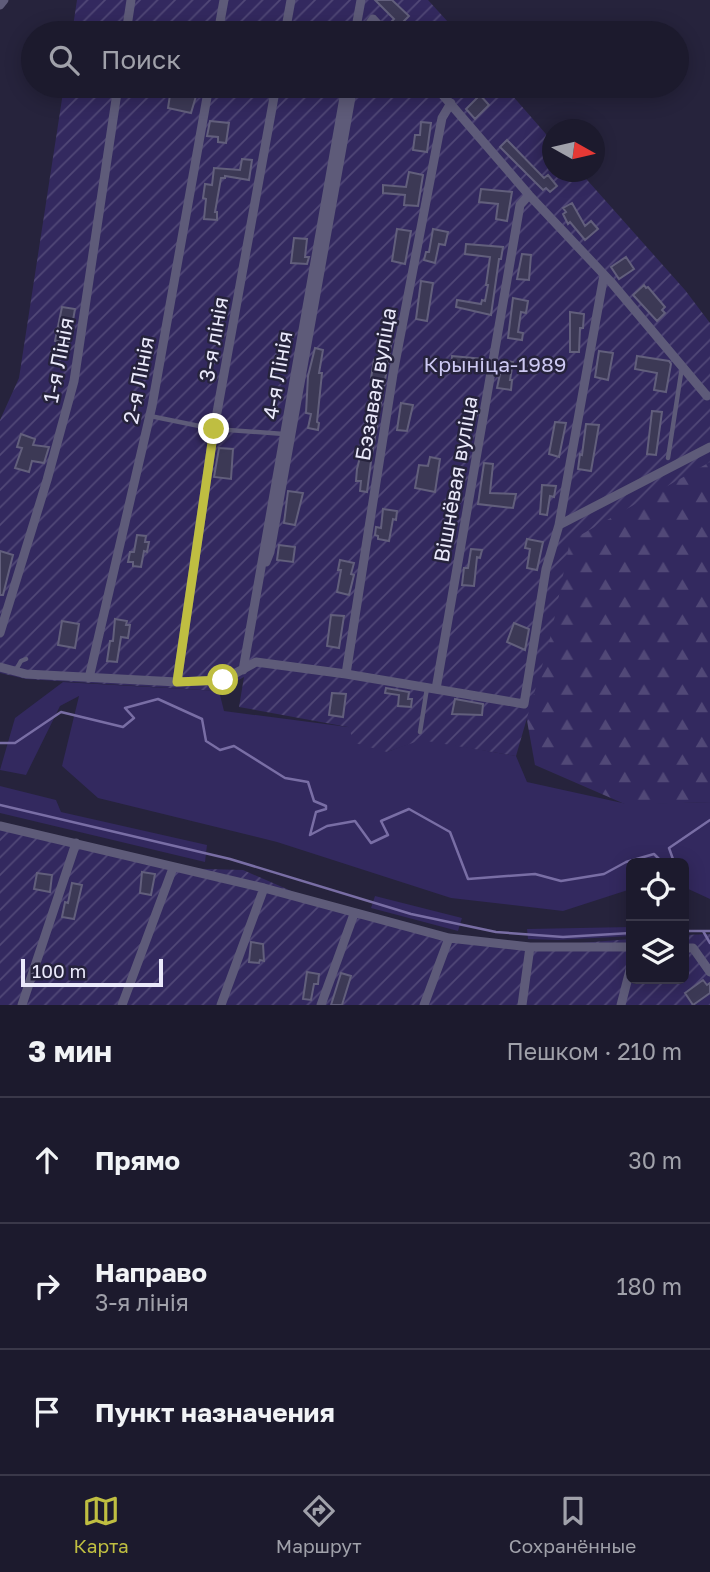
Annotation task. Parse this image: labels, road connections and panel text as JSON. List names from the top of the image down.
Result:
{
  "streets": {
    "street": [
      "3-я лінія",
      "1-я Лінія",
      "4-я Лінія",
      "2-я Лінія",
      "Бэзавая вуліца",
      "Вішнёвая вуліца"
    ]
  },
  "parks": ["Крыніца-1989"],
  "scale_bar": "100 m",
  "north": "right",
  "page": {
    "search": "Поиск",
    "scale": "100 m",
    "heading": ["3 мин", "Пешком · 210 m"],
    "list": [
      ["Прямо", "30 m"],
      ["Направо", "3-я лінія", "180 m"],
      "Пункт назначения"
    ],
    "nav": ["Карта", "Маршрут", "Сохранённые"]
  }
}
